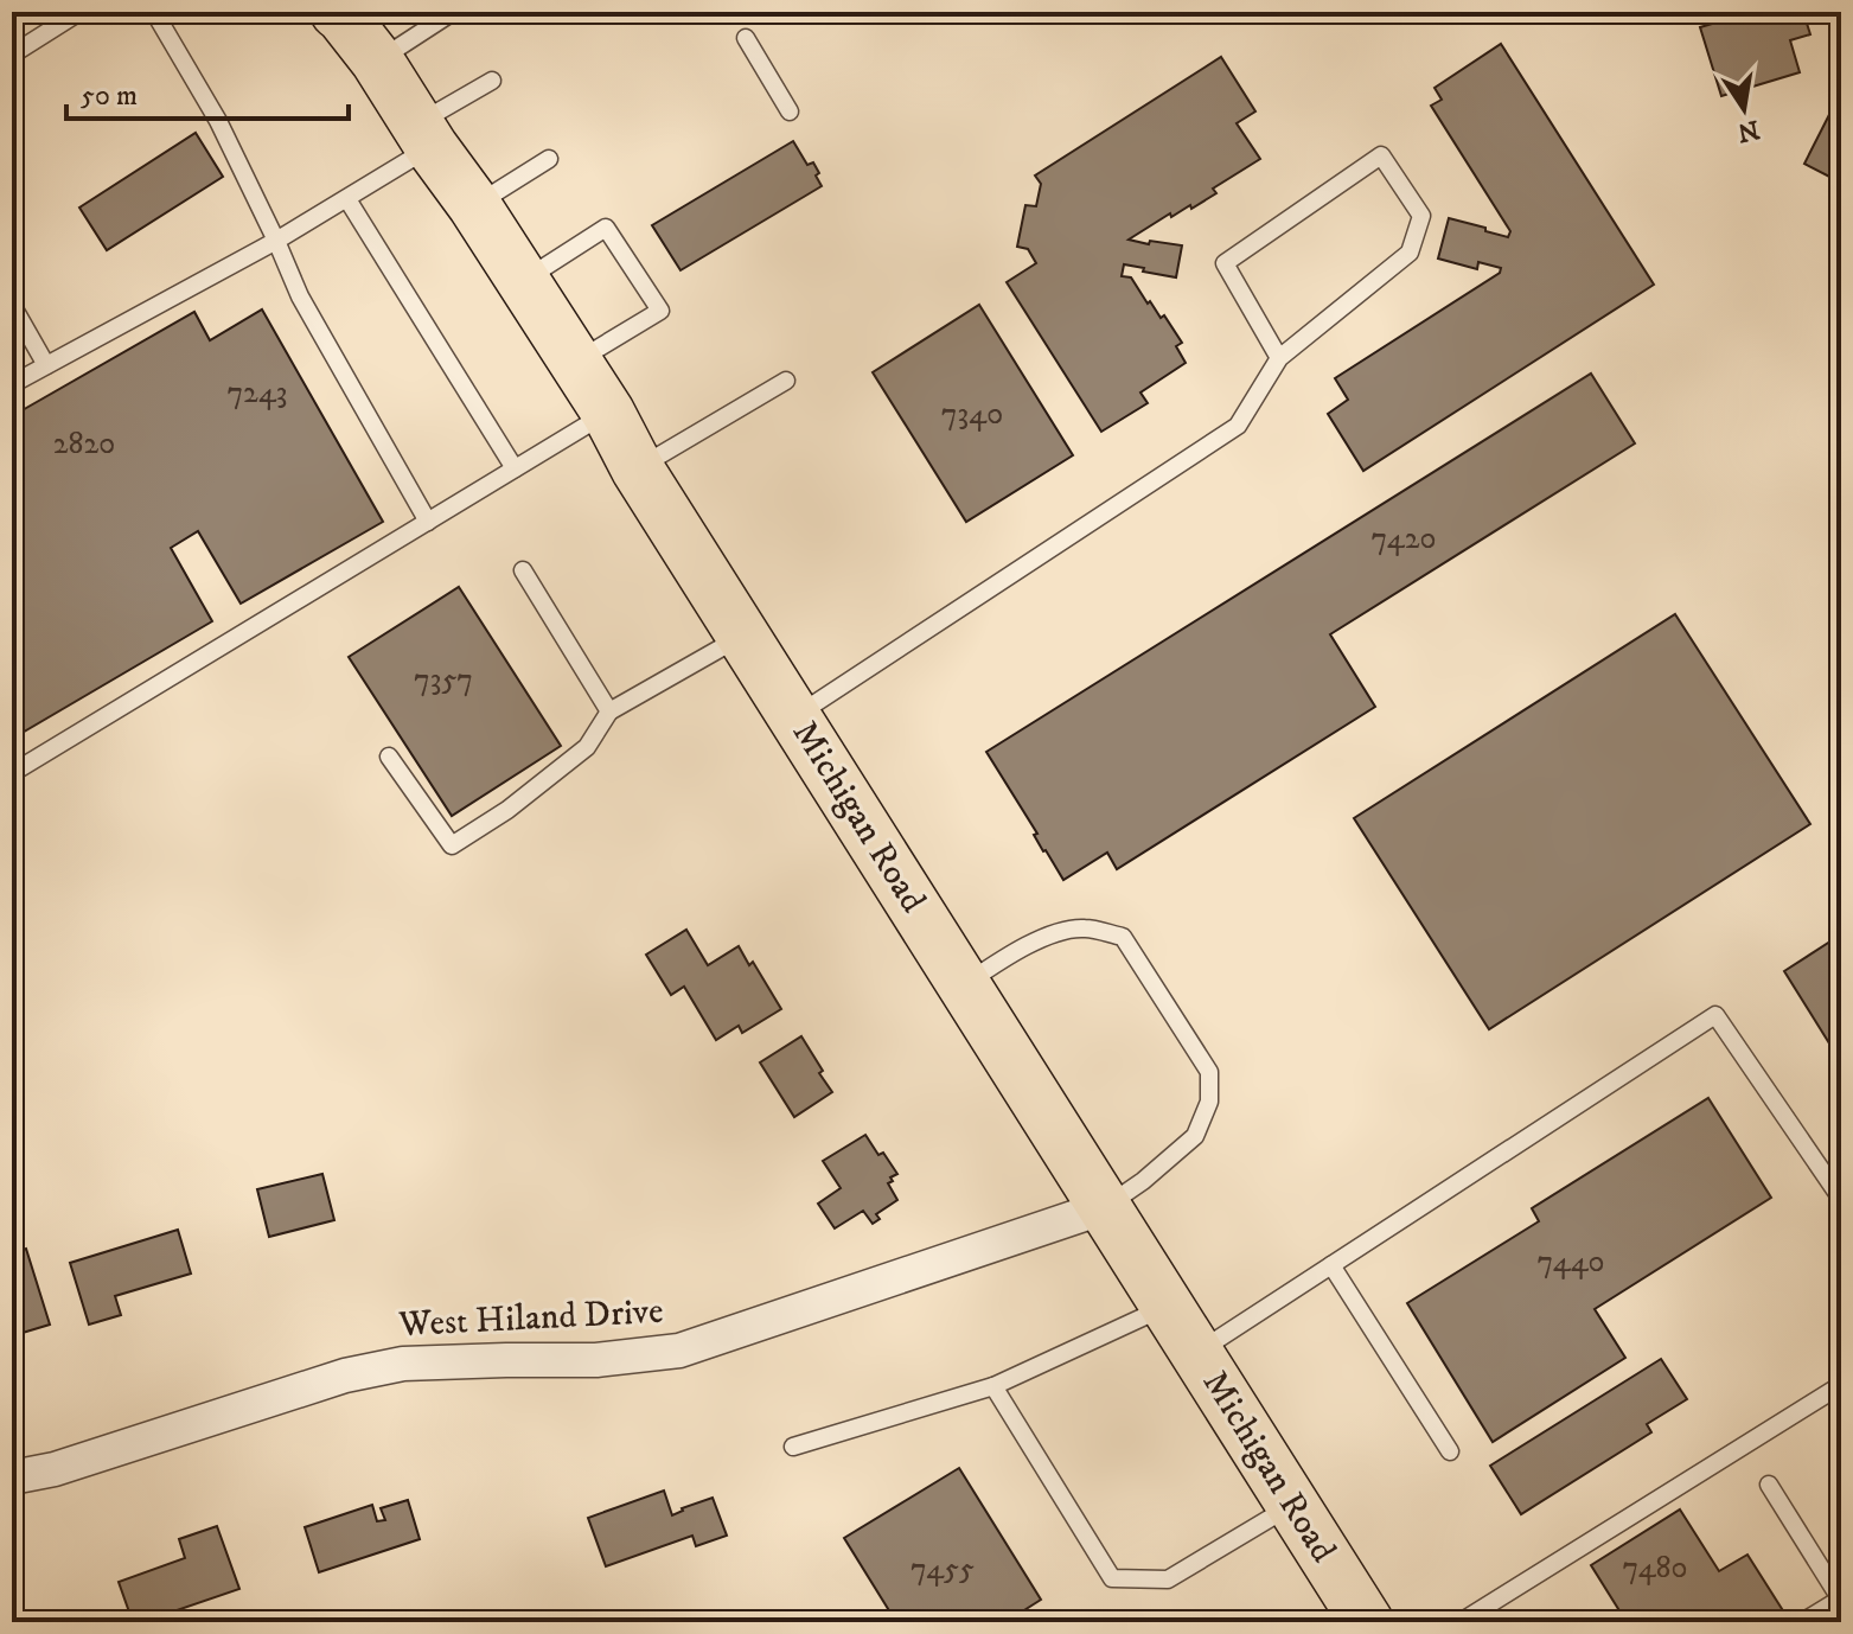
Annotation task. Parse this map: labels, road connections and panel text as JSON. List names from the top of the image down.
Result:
{
  "streets": {
    "main road": ["Michigan Road"],
    "street": ["West Hiland Drive"]
  },
  "crossings": [
    ["Michigan Road", "West Hiland Drive"]
  ],
  "house_numbers": [
    "7243",
    "7340",
    "2820",
    "7420",
    "7357",
    "7440",
    "7480",
    "7455"
  ],
  "scale_bar": "50 m",
  "north": "bottom"
}
